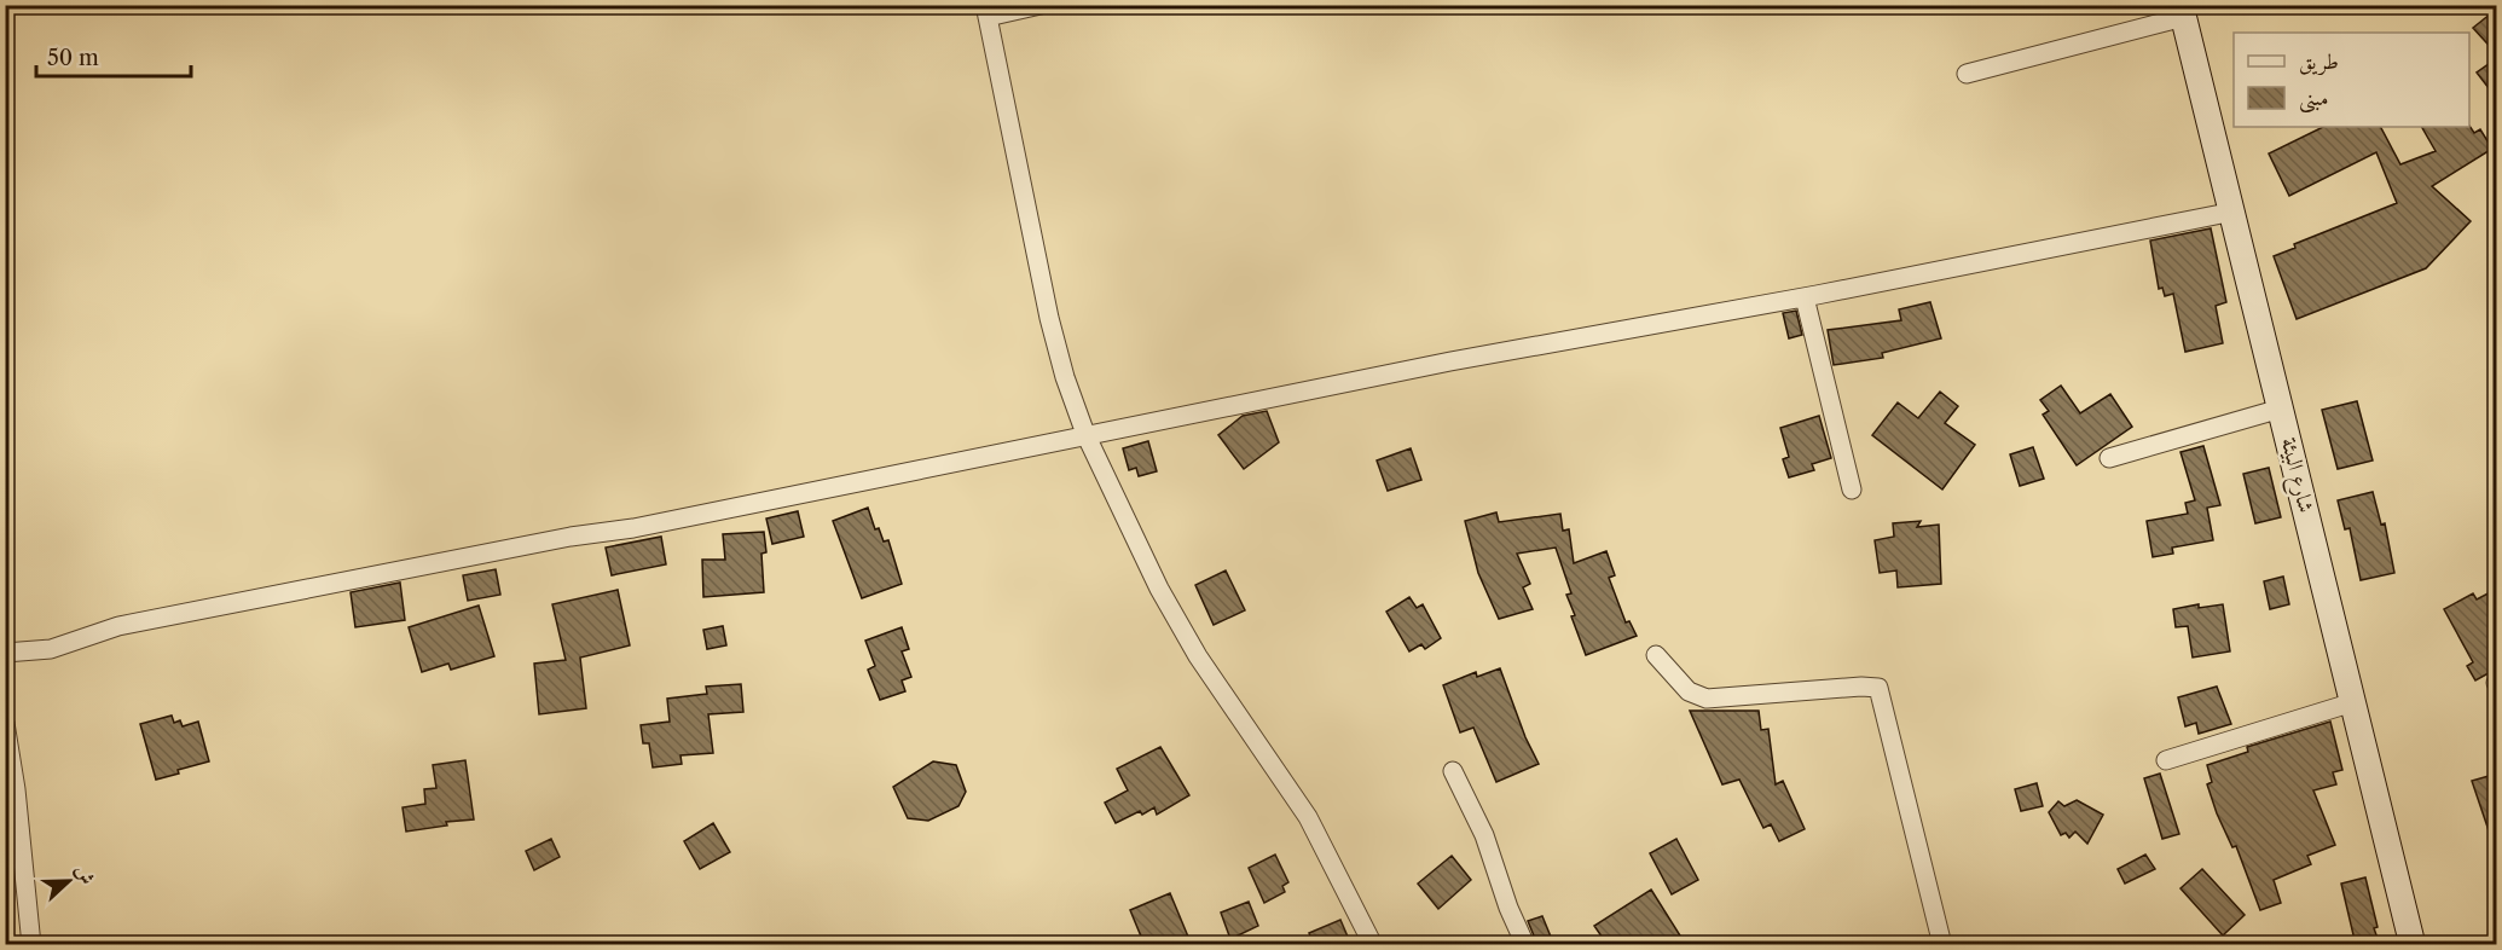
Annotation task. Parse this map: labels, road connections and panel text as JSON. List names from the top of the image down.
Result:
{
  "streets": {
    "street": ["شارع البيئة"]
  },
  "legend": ["طريق", "مبنى"],
  "scale_bar": "50 m",
  "north": "right"
}
